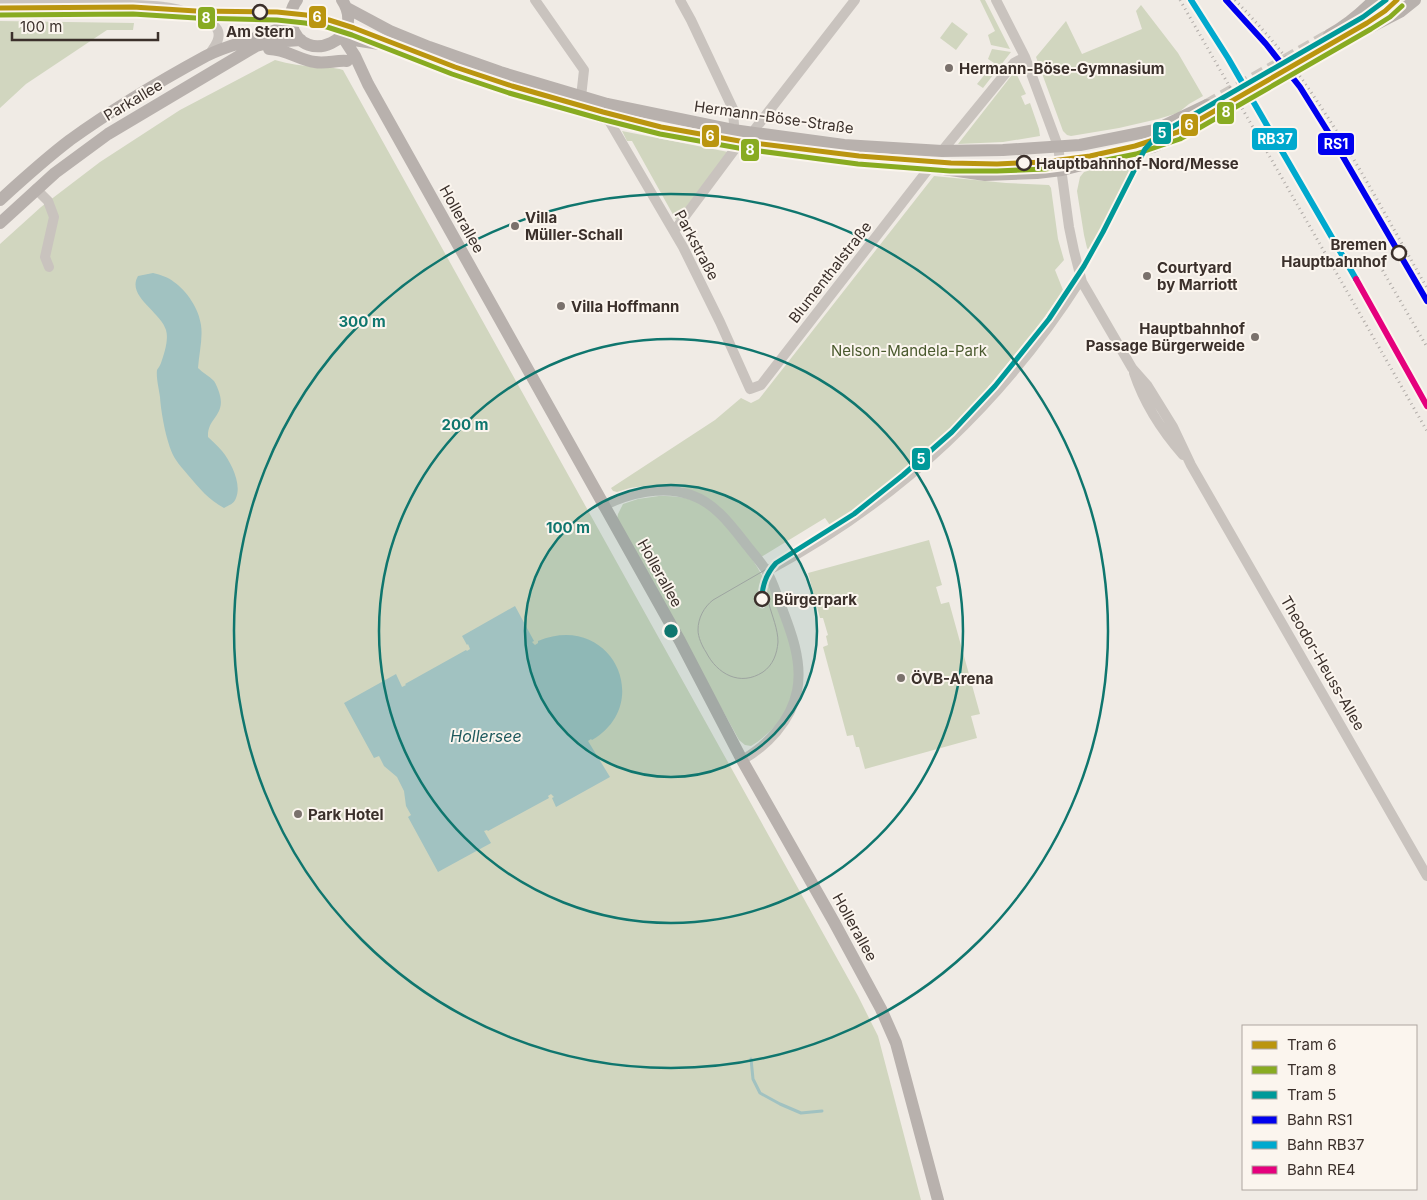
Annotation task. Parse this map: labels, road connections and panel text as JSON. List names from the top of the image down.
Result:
{
  "streets": {
    "main road": ["Parkallee", "Hermann-Böse-Straße", "Hollerallee"],
    "street": ["Parkstraße", "Blumenthalstraße", "Theodor-Heuss-Allee"]
  },
  "crossings": [
    ["Hermann-Böse-Straße", "Hollerallee"],
    ["Hermann-Böse-Straße", "Parkstraße"],
    ["Hermann-Böse-Straße", "Blumenthalstraße"],
    ["Hermann-Böse-Straße", "Theodor-Heuss-Allee"],
    ["Parkstraße", "Blumenthalstraße"]
  ],
  "water": ["Hollersee"],
  "parks": ["Nelson-Mandela-Park"],
  "places": [
    "Am Stern",
    "Hermann-Böse-Gymnasium",
    "Hauptbahnhof-Nord/Messe",
    "Villa Müller-Schall",
    "Bremen Hauptbahnhof",
    "Courtyard by Marriott",
    "Villa Hoffmann",
    "Hauptbahnhof Passage Bürgerweide",
    "Bürgerpark",
    "ÖVB-Arena",
    "Park Hotel"
  ],
  "lines": [
    "tram line 6",
    "tram line 5",
    "rail line RS1",
    "rail line RB37",
    "tram line 8",
    "rail line RE4"
  ],
  "legend": [
    "Tram 6",
    "Tram 8",
    "Tram 5",
    "Bahn RS1",
    "Bahn RB37",
    "Bahn RE4"
  ],
  "scale_bar": "100 m",
  "rings": ["300 m", "200 m", "100 m"]
}
